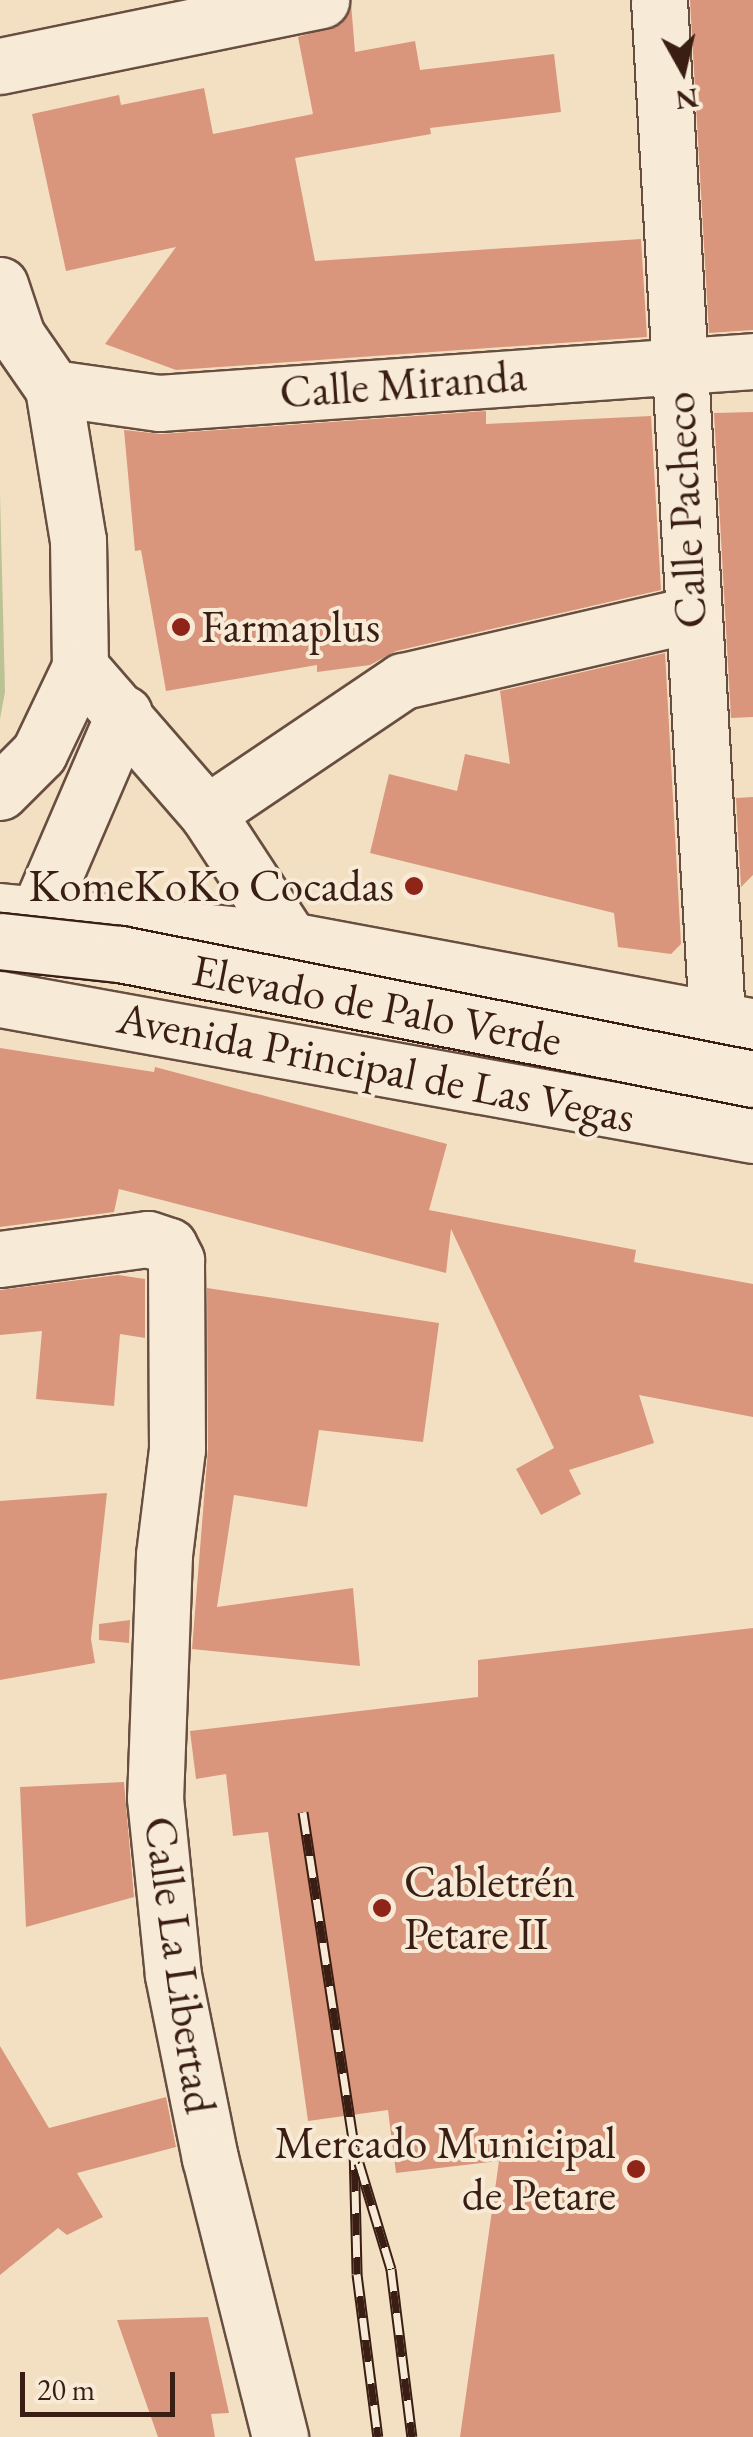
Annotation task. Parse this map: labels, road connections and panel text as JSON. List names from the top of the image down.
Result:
{
  "streets": {
    "street": [
      "Calle Miranda",
      "Calle Pacheco",
      "Elevado de Palo Verde",
      "Avenida Principal de Las Vegas",
      "Calle La Libertad"
    ]
  },
  "crossings": [
    ["Calle Miranda", "Calle Pacheco"]
  ],
  "places": [
    "Farmaplus",
    "KomeKoKo Cocadas",
    "Cabletrén Petare II",
    "Mercado Municipal de Petare"
  ],
  "scale_bar": "20 m",
  "north": "bottom"
}
